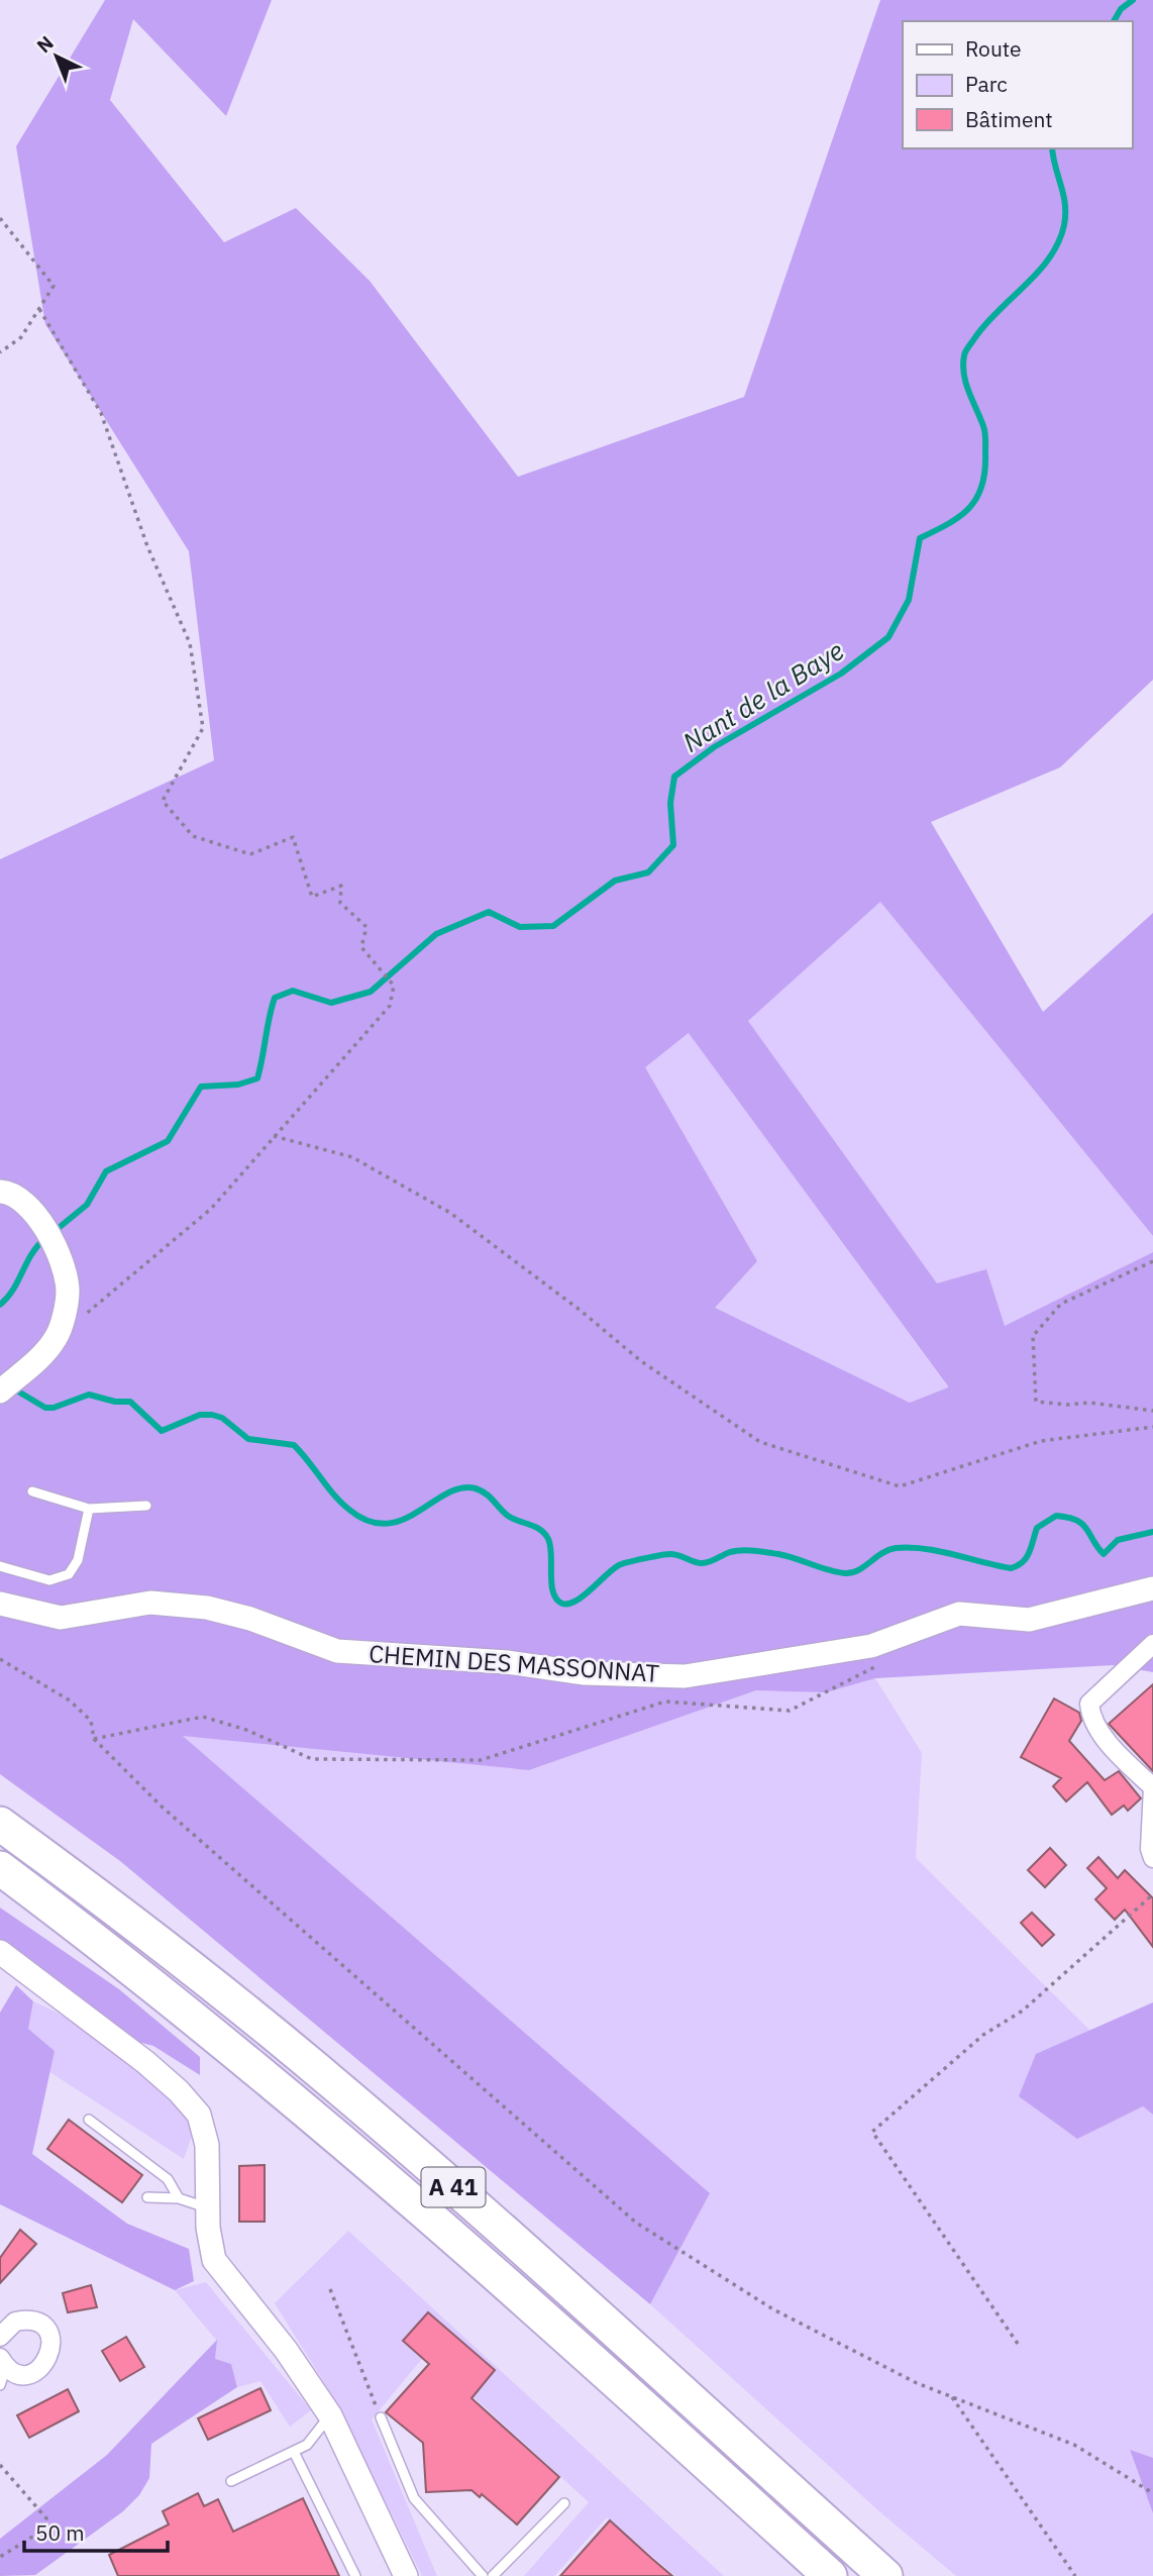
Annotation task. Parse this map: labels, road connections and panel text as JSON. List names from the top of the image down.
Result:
{
  "streets": {
    "highway": ["A 41"],
    "street": ["CHEMIN DES MASSONNAT"]
  },
  "water": ["Nant de la Baye"],
  "legend": ["Route", "Parc", "Bâtiment"],
  "scale_bar": "50 m",
  "north": "top left"
}
